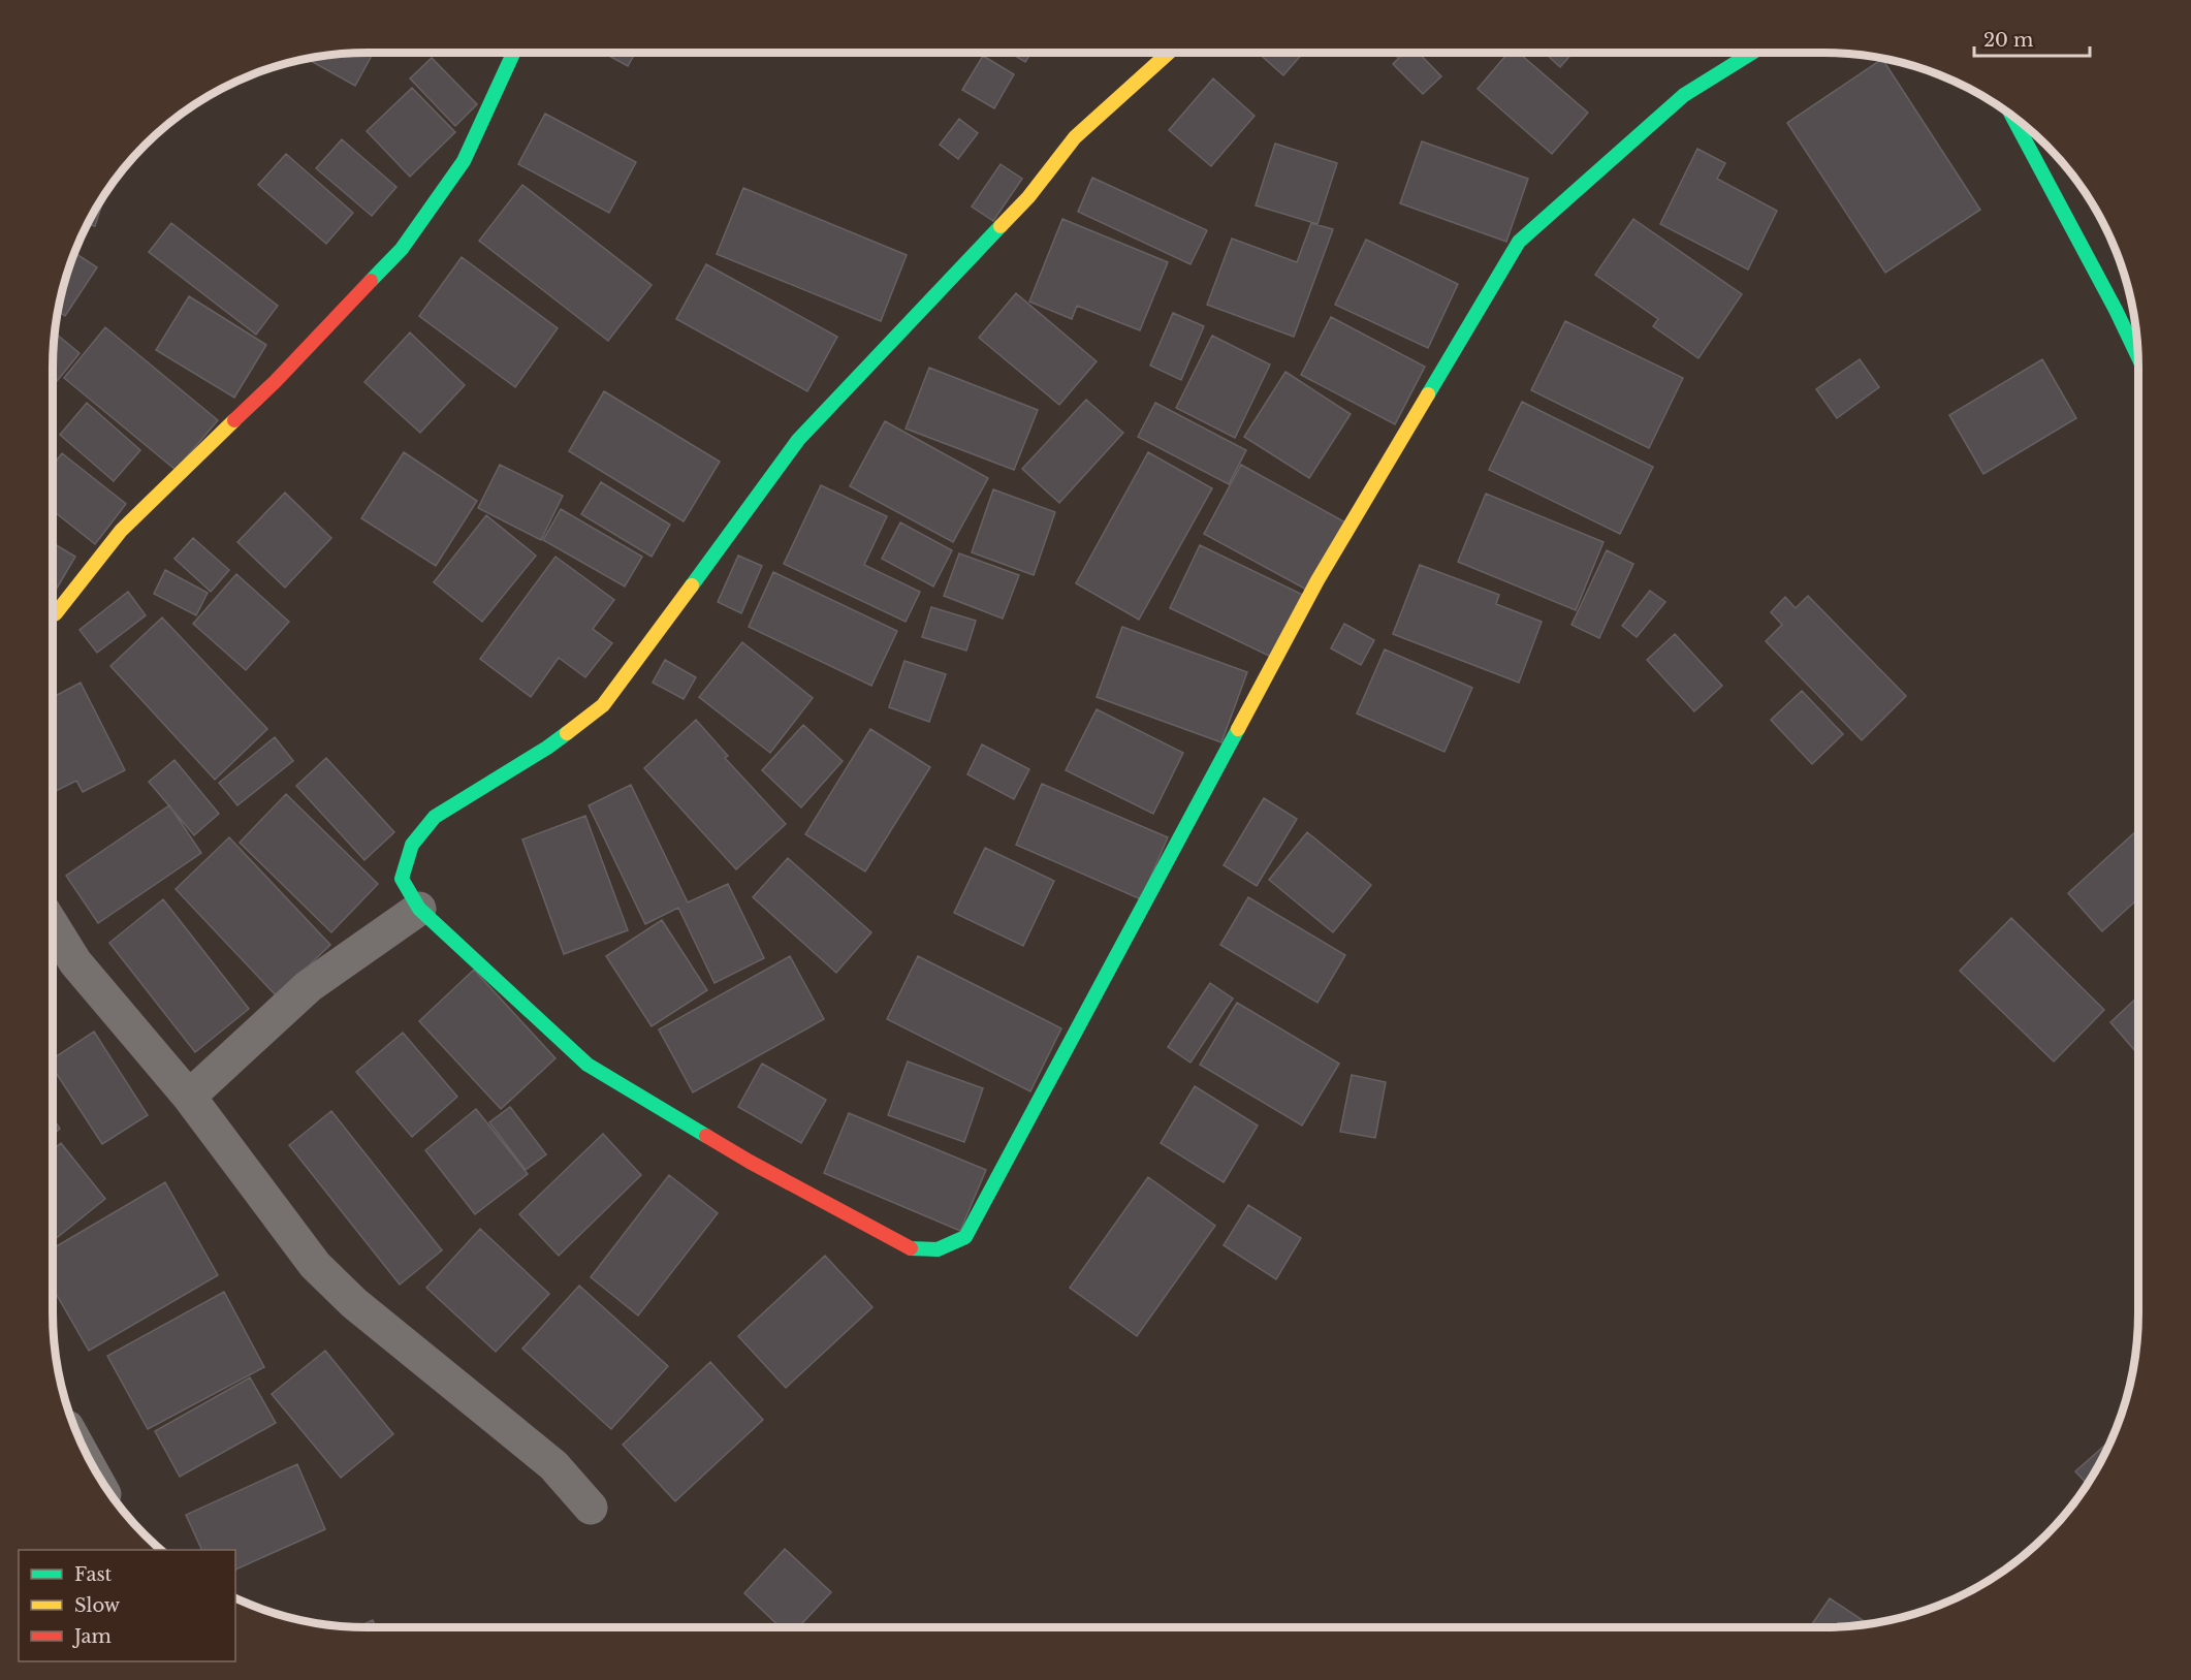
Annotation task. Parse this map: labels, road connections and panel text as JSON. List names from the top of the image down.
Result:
{
  "legend": ["Fast", "Slow", "Jam"],
  "scale_bar": "20 m"
}
